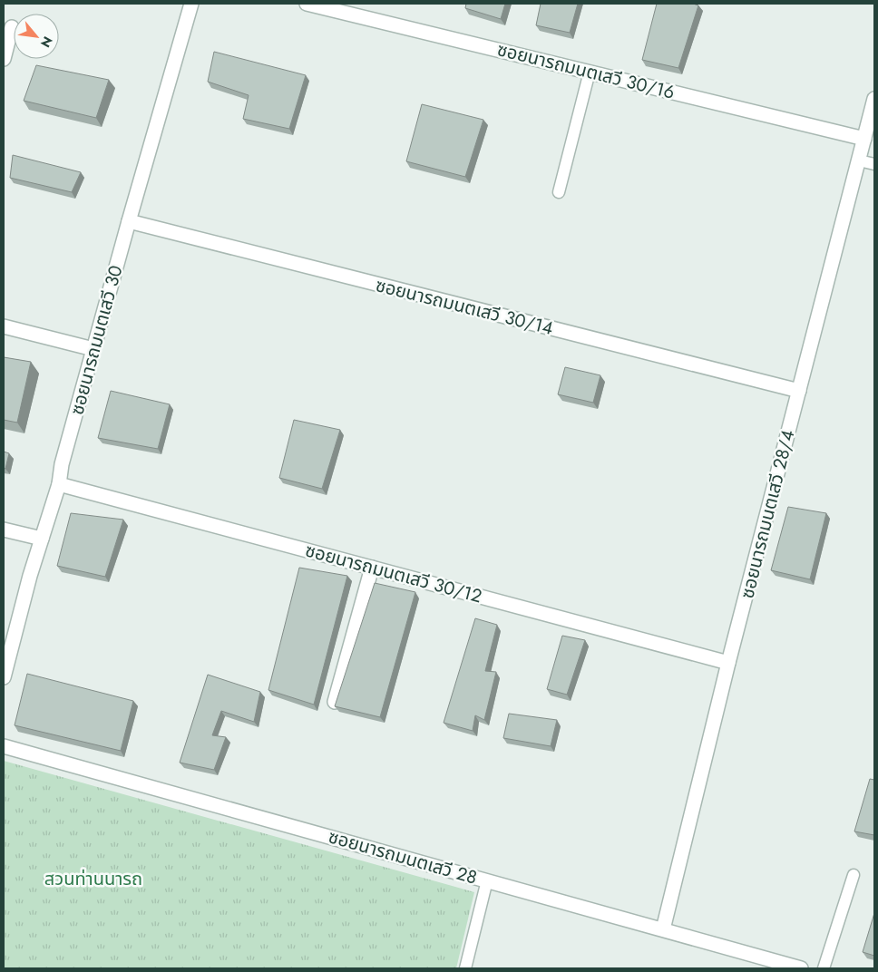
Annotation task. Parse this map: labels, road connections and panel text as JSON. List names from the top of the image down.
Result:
{
  "streets": {
    "street": [
      "ซอยนารถมนตเสวี 30/16",
      "ซอยนารถมนตเสวี 30/14",
      "ซอยนารถมนตเสวี 30",
      "ซอยนารถมนตเสวี 28/4",
      "ซอยนารถมนตเสวี 30/12",
      "ซอยนารถมนตเสวี 28"
    ]
  },
  "crossings": [
    ["ซอยนารถมนตเสวี 30/16", "ซอยนารถมนตเสวี 28/4"],
    ["ซอยนารถมนตเสวี 30/14", "ซอยนารถมนตเสวี 30"],
    ["ซอยนารถมนตเสวี 30/14", "ซอยนารถมนตเสวี 28/4"],
    ["ซอยนารถมนตเสวี 30", "ซอยนารถมนตเสวี 30/12"],
    ["ซอยนารถมนตเสวี 28/4", "ซอยนารถมนตเสวี 30/12"],
    ["ซอยนารถมนตเสวี 28/4", "ซอยนารถมนตเสวี 28"]
  ],
  "parks": ["สวนท่านนารถ"],
  "north": "bottom right"
}
